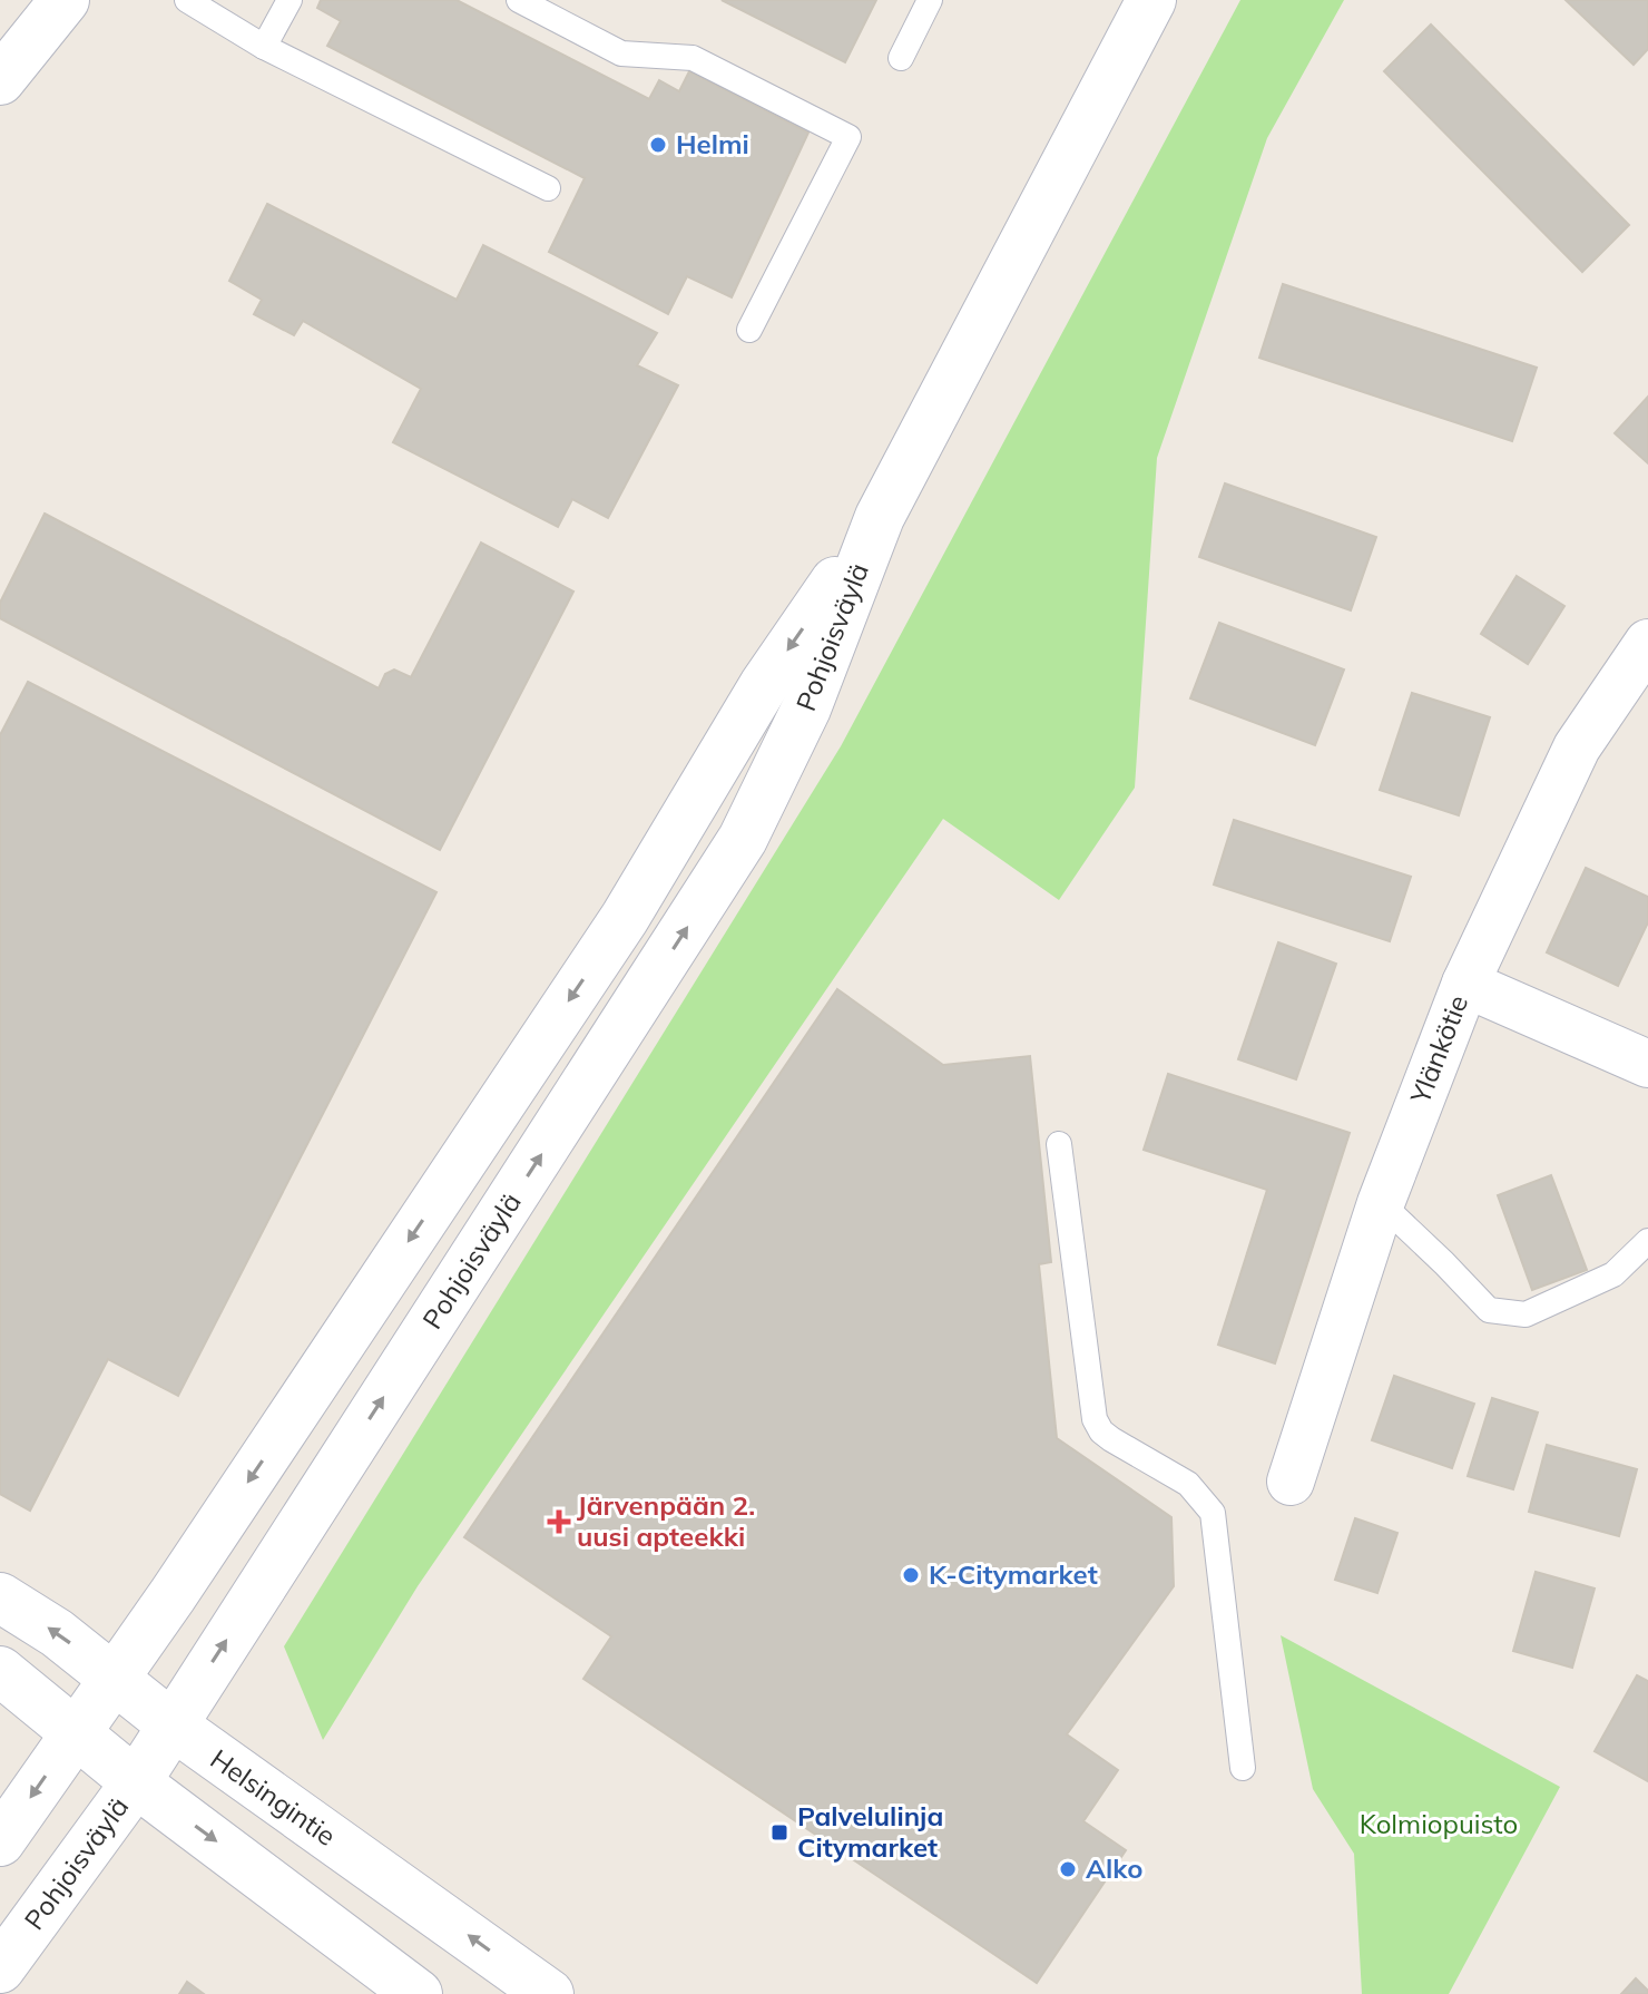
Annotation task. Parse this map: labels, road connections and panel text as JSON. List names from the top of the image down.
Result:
{
  "streets": {
    "main road": ["Pohjoisväylä", "Helsingintie"],
    "street": ["Ylänkötie"]
  },
  "crossings": [
    ["Pohjoisväylä", "Helsingintie"]
  ],
  "parks": ["Kolmiopuisto"],
  "places": {
    "other": ["Helmi", "K-Citymarket", "Alko"],
    "health": ["Järvenpään 2. uusi apteekki"],
    "transit": ["Palvelulinja Citymarket"]
  }
}
